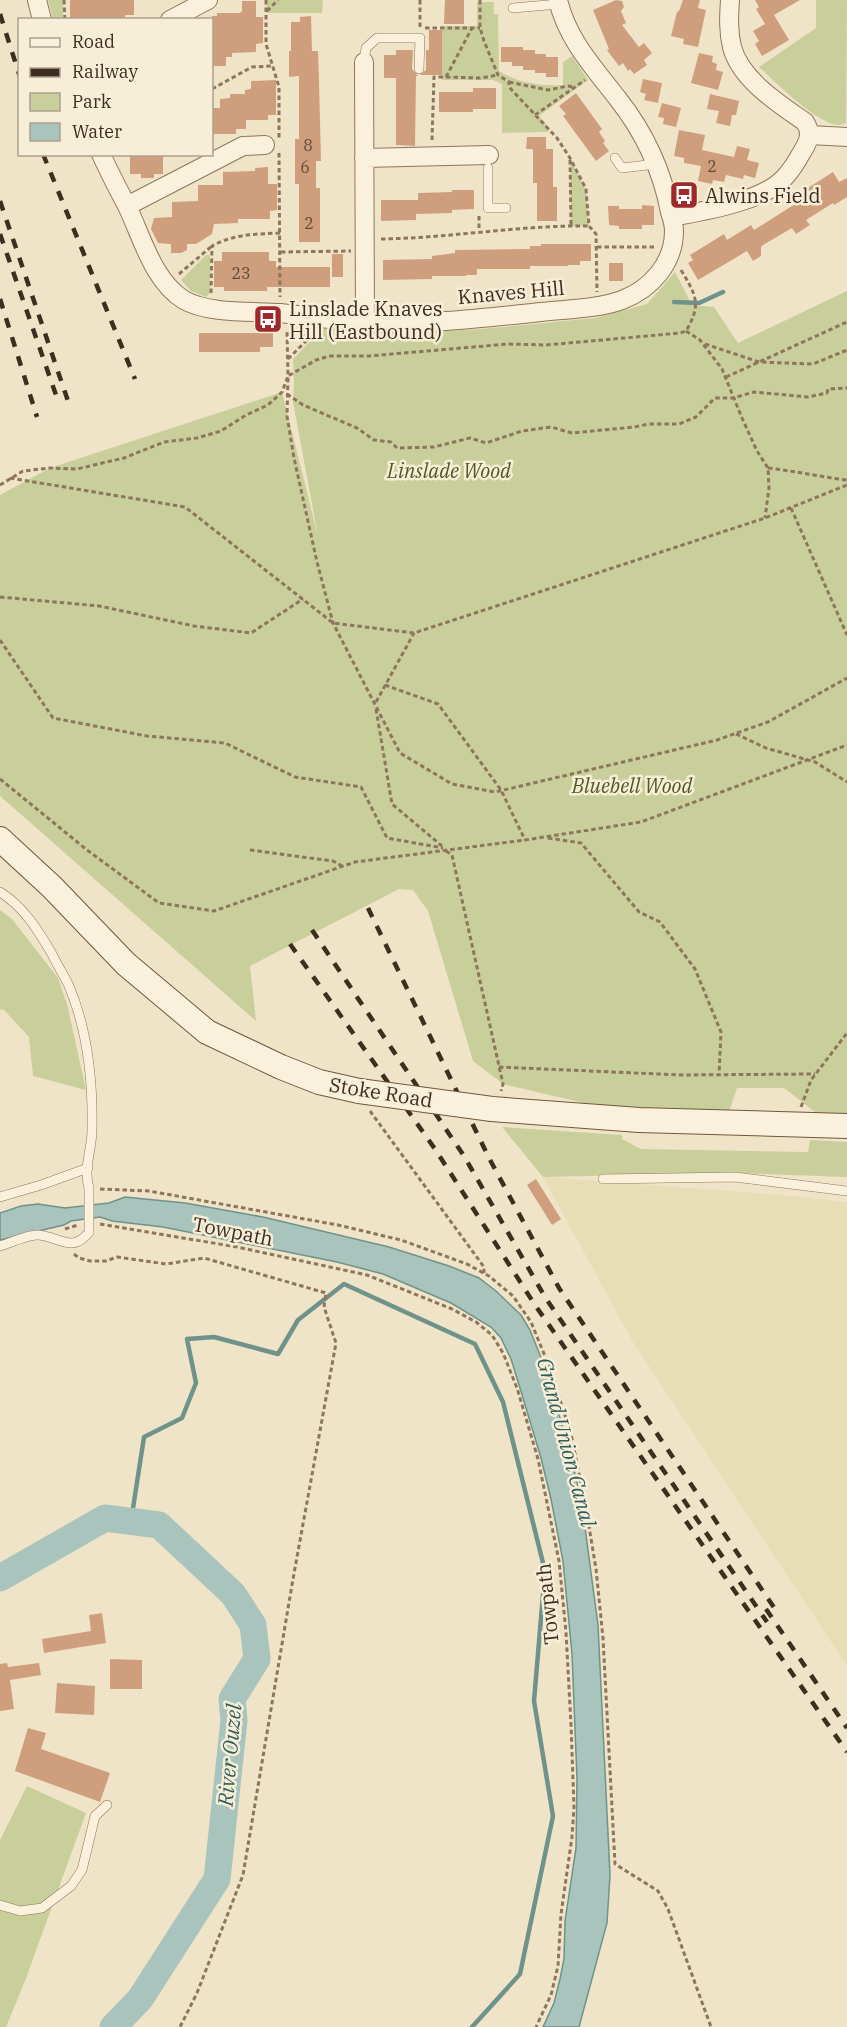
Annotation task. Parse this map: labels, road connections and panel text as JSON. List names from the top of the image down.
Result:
{
  "streets": {
    "street": ["Knaves Hill", "Stoke Road"],
    "path": ["Towpath"]
  },
  "water": ["Grand Union Canal", "River Ouzel"],
  "parks": ["Linslade Wood", "Bluebell Wood"],
  "places": {
    "bus stop": ["Alwins Field", "Linslade Knaves Hill (Eastbound)"]
  },
  "house_numbers": [
    "8",
    "2",
    "6",
    "2",
    "23"
  ],
  "legend": [
    "Road",
    "Railway",
    "Park",
    "Water"
  ]
}
